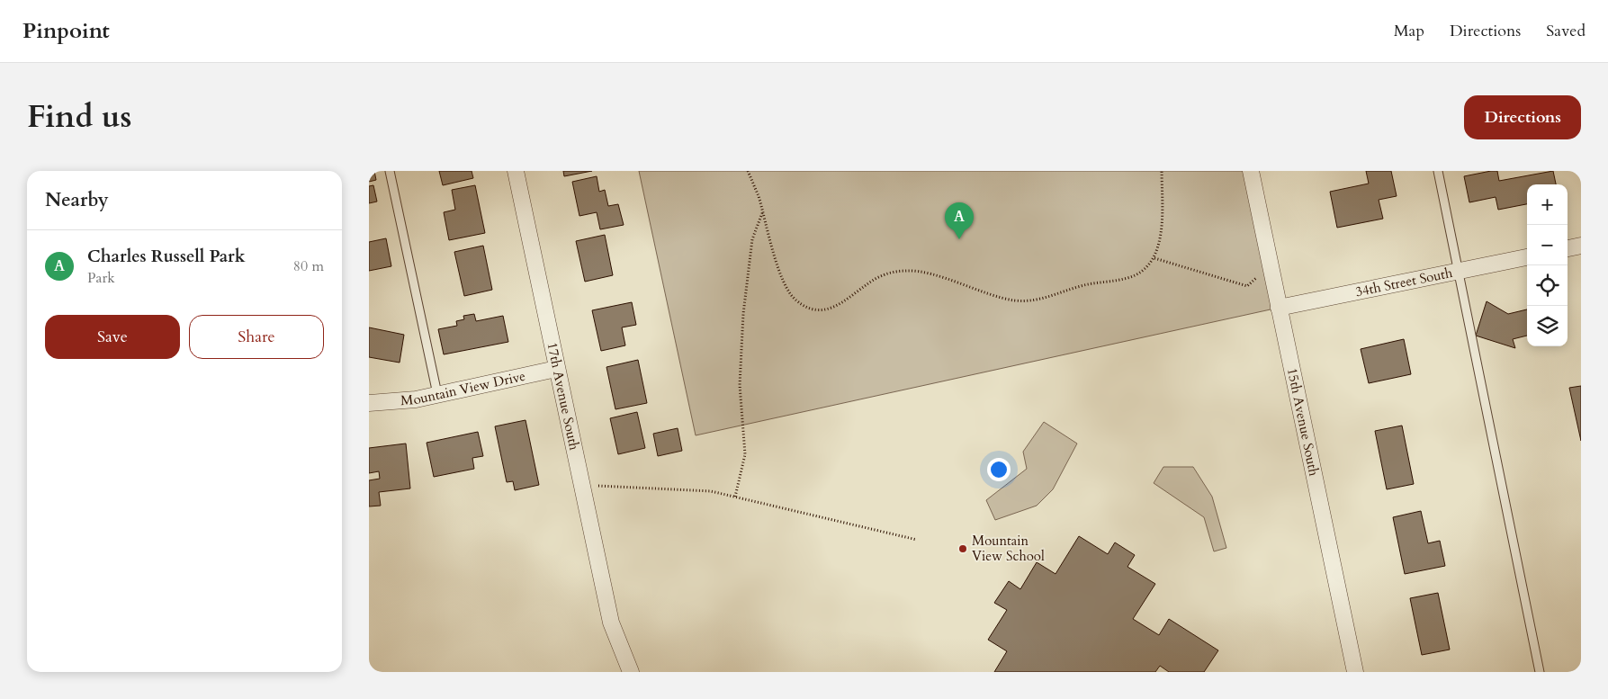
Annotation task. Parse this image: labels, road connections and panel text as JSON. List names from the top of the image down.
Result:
{
  "streets": {
    "street": [
      "34th Street South",
      "Mountain View Drive",
      "17th Avenue South",
      "15th Avenue South"
    ]
  },
  "crossings": [
    ["34th Street South", "15th Avenue South"],
    ["Mountain View Drive", "17th Avenue South"]
  ],
  "places": ["Mountain View School"],
  "page": {
    "header": "Pinpoint",
    "nav": ["Map", "Directions", "Saved"],
    "title": "Find us",
    "buttons": [
      "Directions",
      ["Save", "Share"]
    ],
    "heading": "Nearby",
    "map_buttons": ["+", "−"],
    "pins": "A",
    "list": [
      {
        "mark": "A",
        "name": "Charles Russell Park",
        "note": "Park",
        "value": "80 m"
      }
    ]
  }
}
